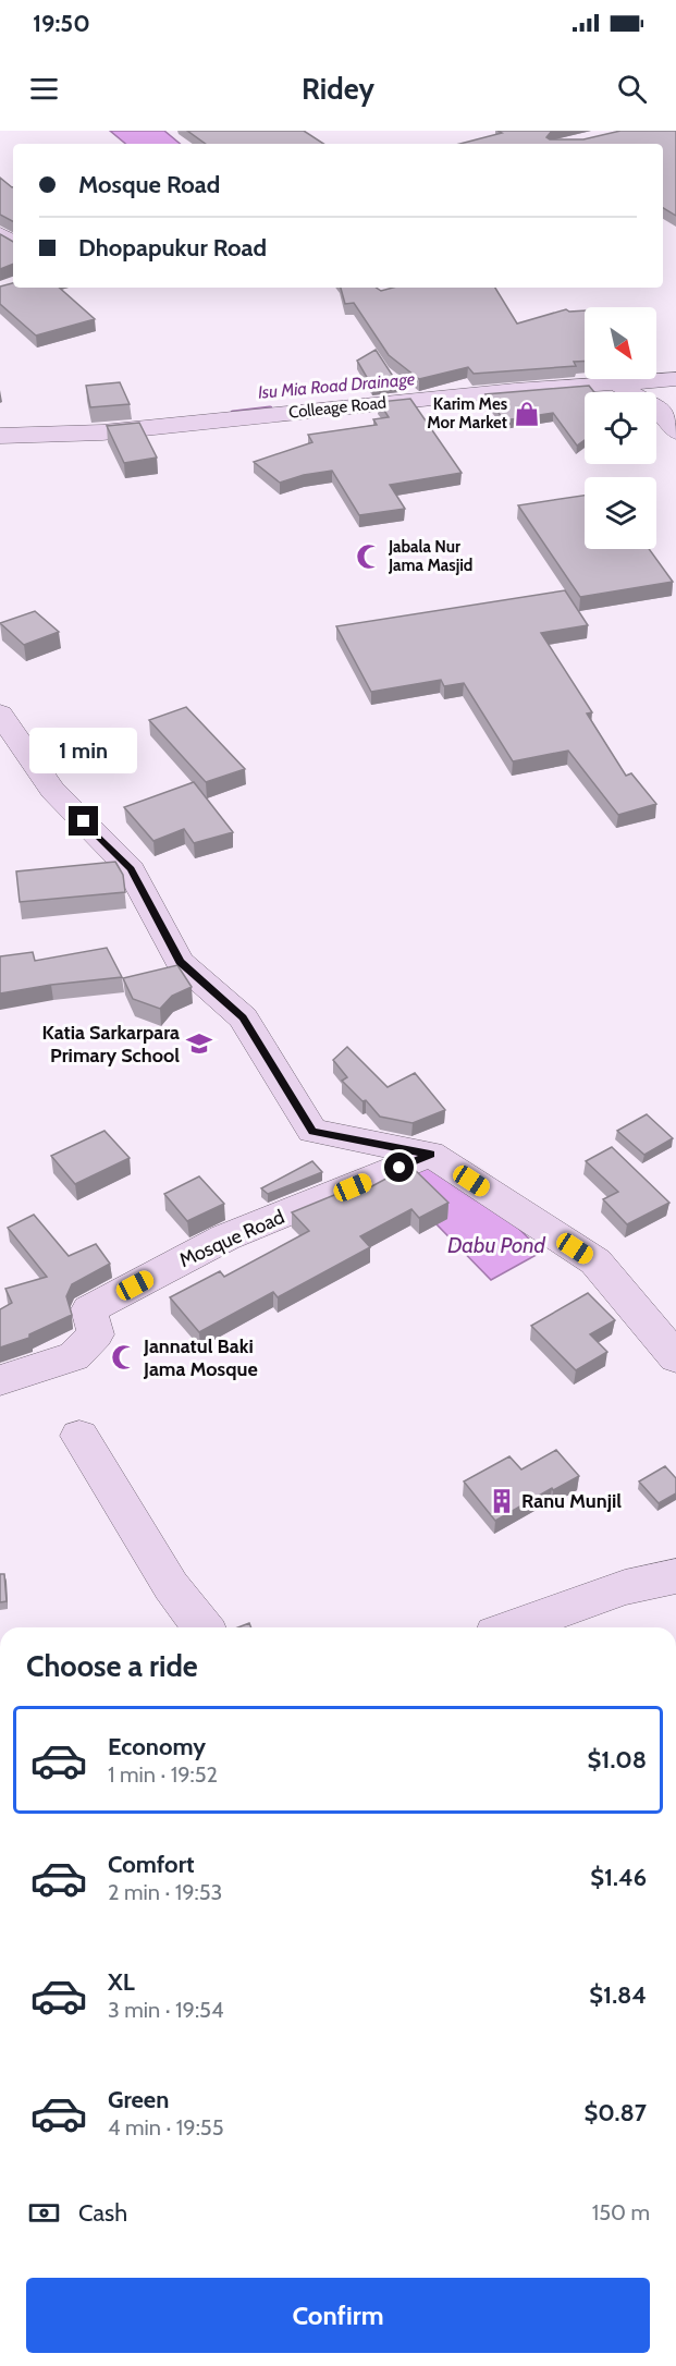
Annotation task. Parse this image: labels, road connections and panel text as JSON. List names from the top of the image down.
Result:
{
  "streets": {
    "street": ["Colleage Road", "Mosque Road"]
  },
  "water": ["Isu Mia Road Drainage", "Dabu Pond"],
  "places": {
    "shop": ["Karim Mes Mor Market"],
    "mosque": ["Jabala Nur Jama Masjid", "Jannatul Baki Jama Mosque"],
    "school or university": ["Katia Sarkarpara Primary School"],
    "building": ["Ranu Munjil"]
  },
  "north": "bottom right",
  "page": {
    "status": "19:50",
    "header": "Ridey",
    "banner": ["Mosque Road", "Dhopapukur Road"],
    "bubble": "1 min",
    "heading": "Choose a ride",
    "list": [
      {
        "name": "Economy",
        "note": "1 min · 19:52",
        "value": "$1.08"
      },
      {
        "name": "Comfort",
        "note": "2 min · 19:53",
        "value": "$1.46"
      },
      {
        "name": "XL",
        "note": "3 min · 19:54",
        "value": "$1.84"
      },
      {
        "name": "Green",
        "note": "4 min · 19:55",
        "value": "$0.87"
      }
    ],
    "pay": ["Cash", "150 m"],
    "buttons": "Confirm"
  }
}
